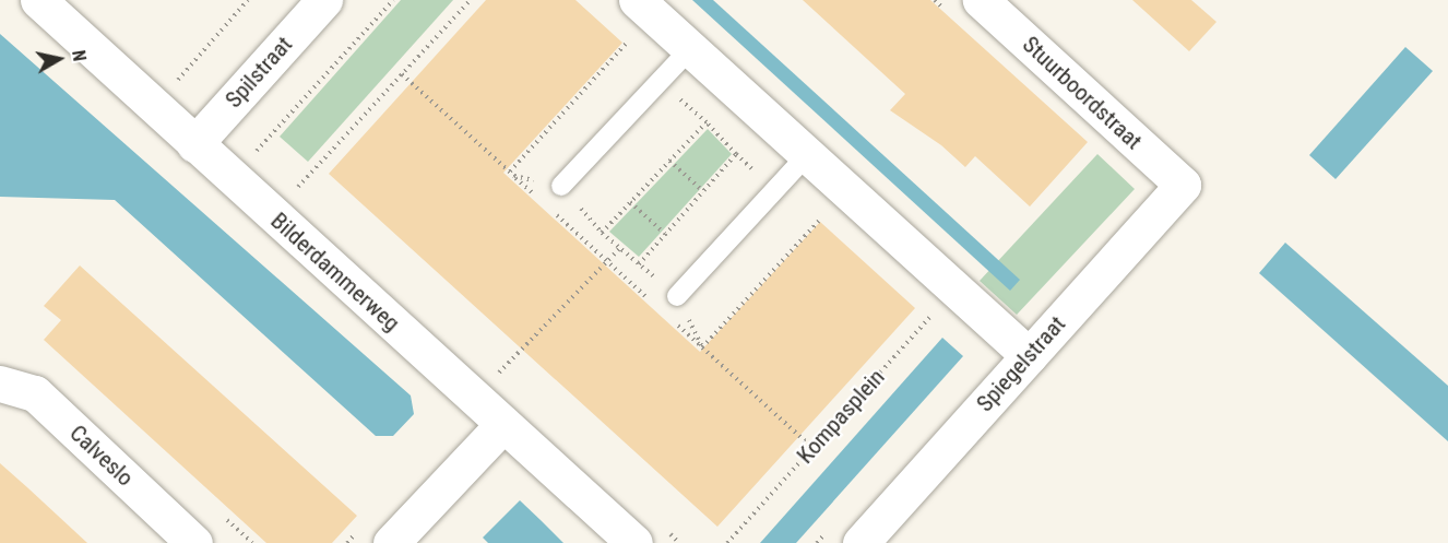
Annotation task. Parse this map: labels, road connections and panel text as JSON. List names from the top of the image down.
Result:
{
  "streets": {
    "street": [
      "Spilstraat",
      "Stuurboordstraat",
      "Bilderdammerweg",
      "Spiegelstraat",
      "Calveslo"
    ],
    "path": ["Kompasplein"]
  },
  "crossings": [
    ["Spilstraat", "Bilderdammerweg"],
    ["Stuurboordstraat", "Spiegelstraat"]
  ],
  "north": "right"
}
